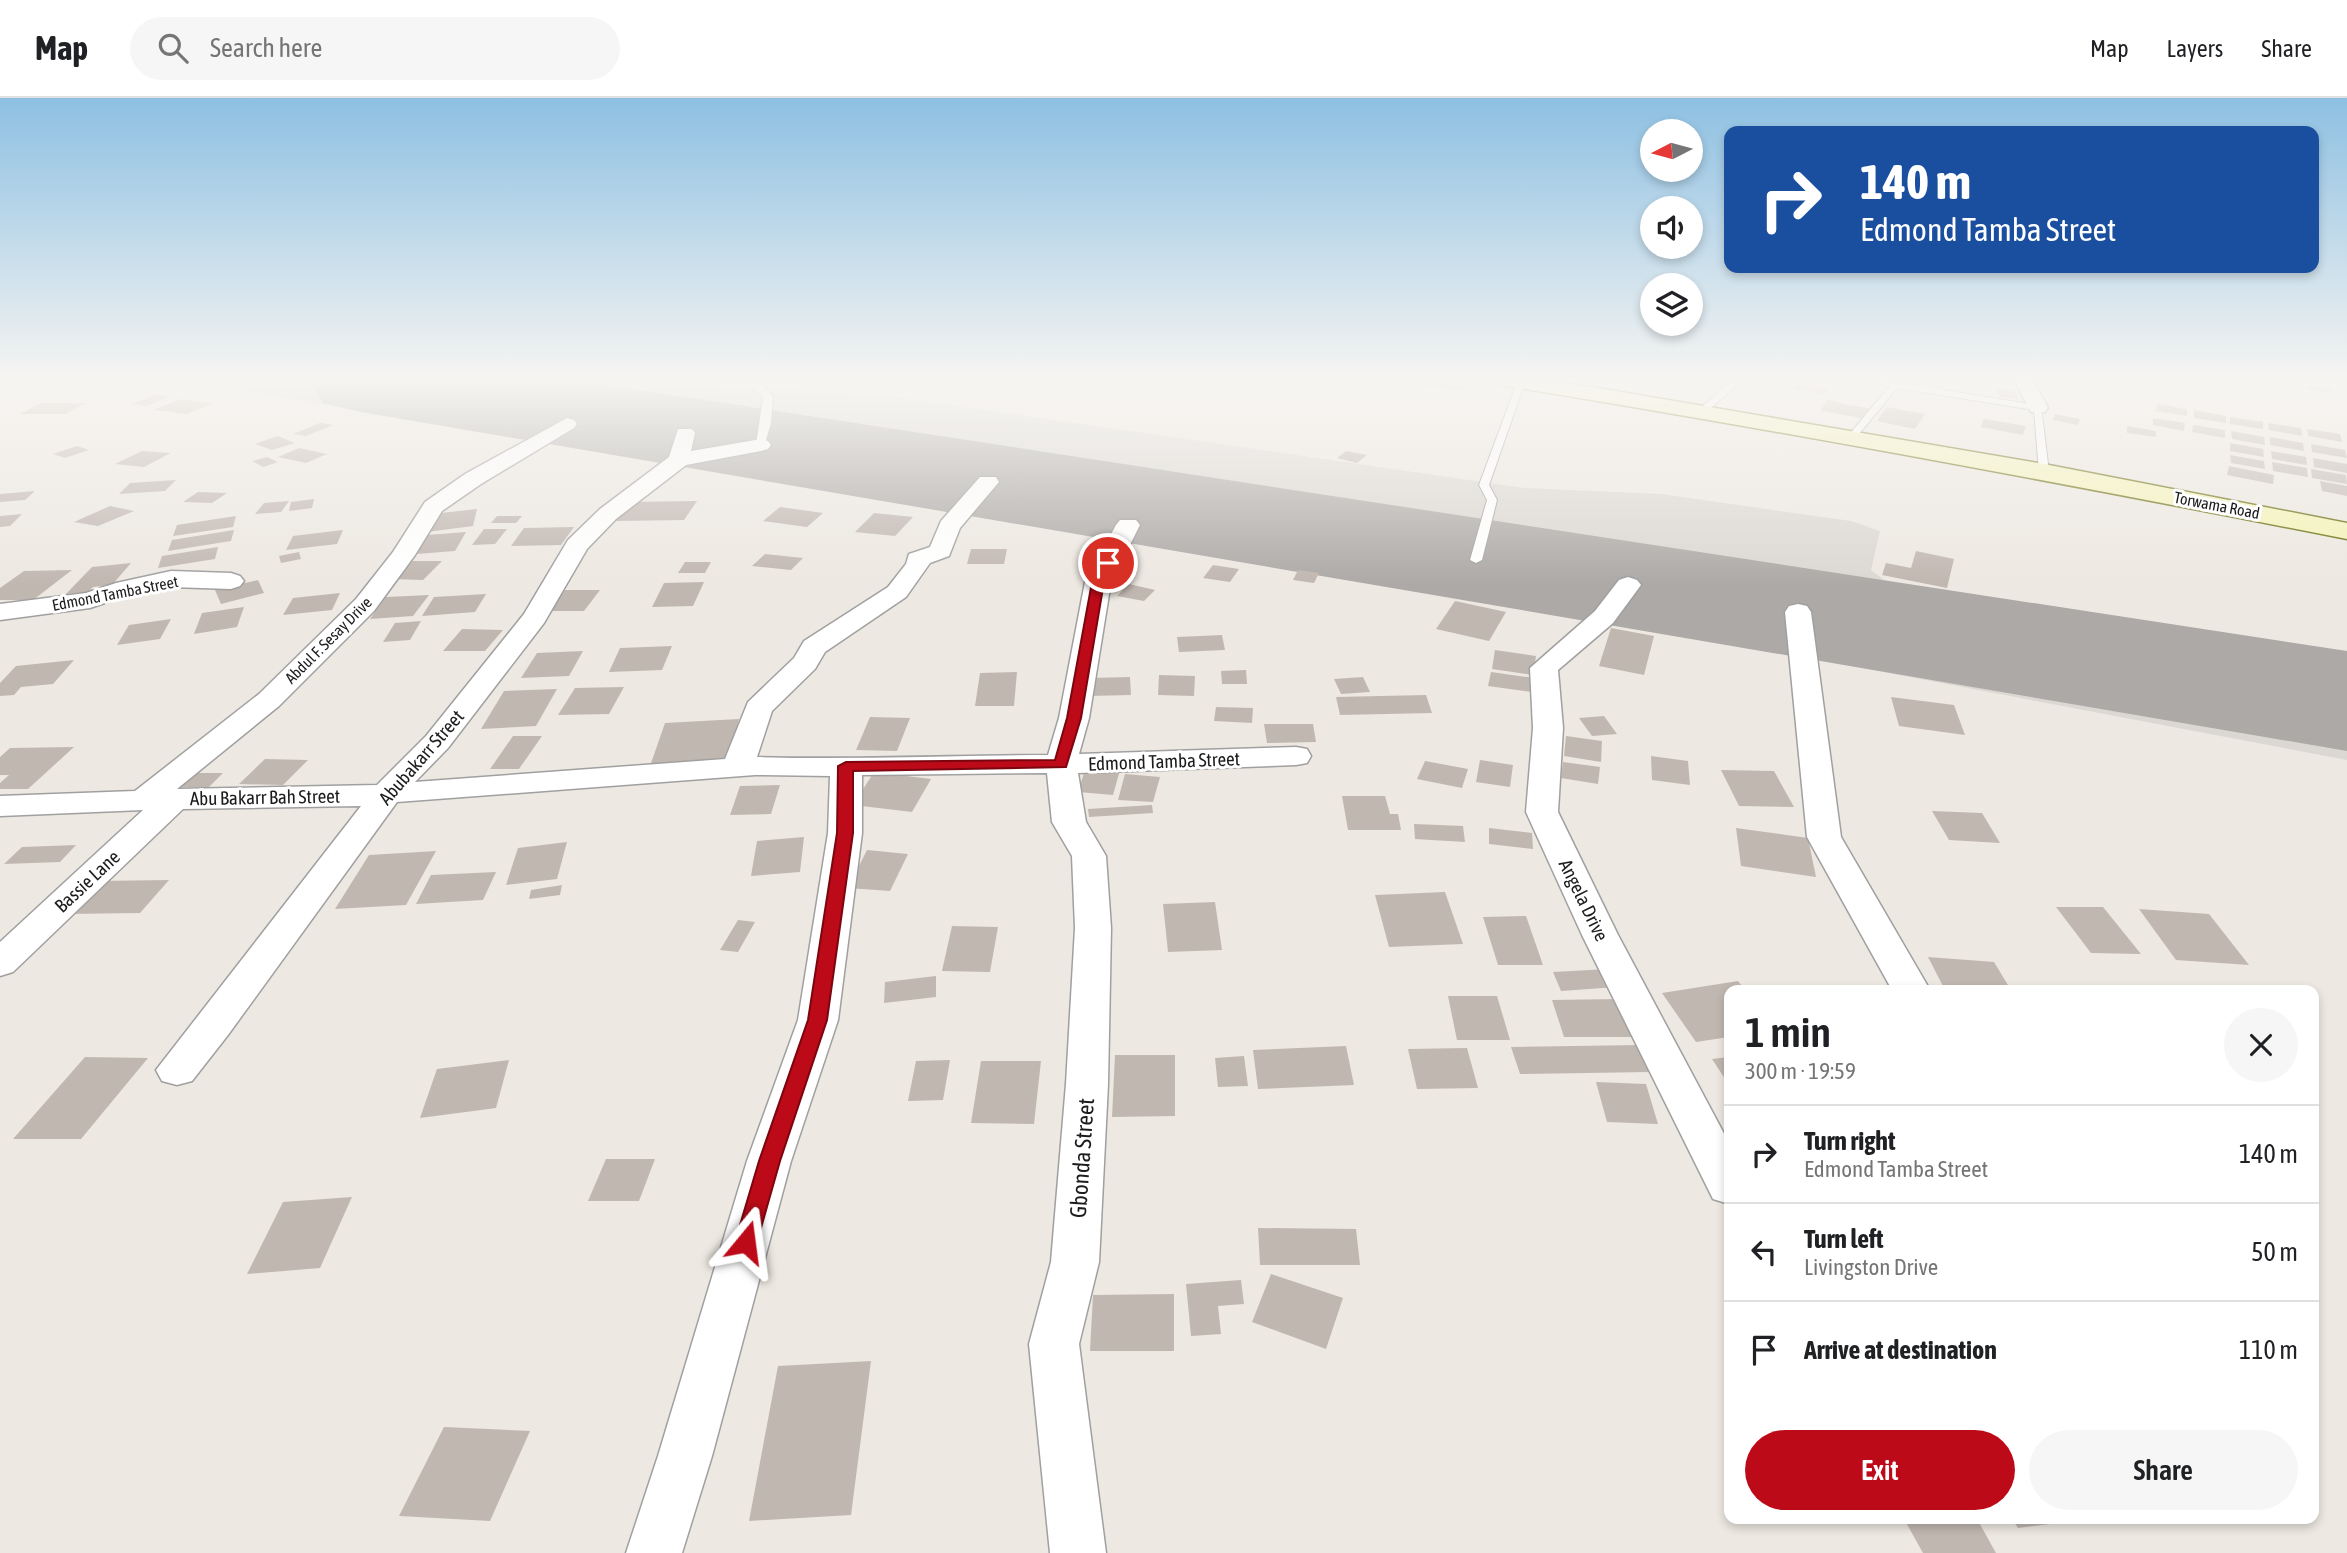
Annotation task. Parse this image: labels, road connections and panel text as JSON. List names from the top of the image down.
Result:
{
  "streets": {
    "main road": ["Torwama Road"],
    "street": [
      "Edmond Tamba Street",
      "Abdul F. Sesay Drive",
      "Abubakarr Street",
      "Abu Bakarr Bah Street",
      "Bassie Lane",
      "Angela Drive",
      "Gbonda Street"
    ]
  },
  "crossings": [
    ["Edmond Tamba Street", "Abu Bakarr Bah Street"],
    ["Edmond Tamba Street", "Gbonda Street"],
    ["Abdul F. Sesay Drive", "Abu Bakarr Bah Street"],
    ["Abdul F. Sesay Drive", "Bassie Lane"],
    ["Abubakarr Street", "Abu Bakarr Bah Street"],
    ["Abu Bakarr Bah Street", "Bassie Lane"]
  ],
  "north": "left",
  "page": {
    "header": "Map",
    "search": "Search here",
    "nav": ["Map", "Layers", "Share"],
    "turn": ["140 m", "Edmond Tamba Street"],
    "heading": ["1 min", "300 m · 19:59"],
    "list": [
      {
        "name": "Turn right",
        "note": "Edmond Tamba Street",
        "value": "140 m"
      },
      {
        "name": "Turn left",
        "note": "Livingston Drive",
        "value": "50 m"
      },
      {
        "name": "Arrive at destination",
        "value": "110 m"
      }
    ],
    "buttons": ["Exit", "Share"]
  }
}
